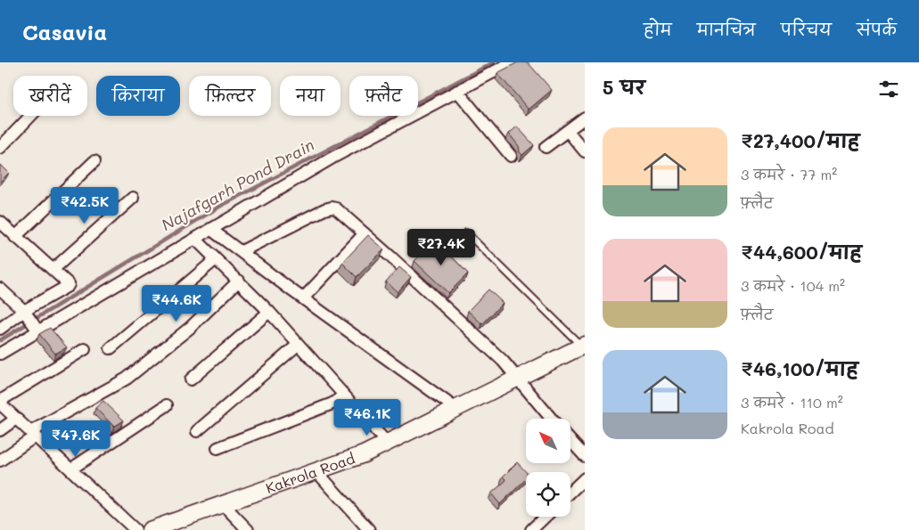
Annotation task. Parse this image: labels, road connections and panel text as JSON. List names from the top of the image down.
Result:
{
  "streets": {
    "street": ["Kakrola Road"]
  },
  "water": ["Najafgarh Pond Drain"],
  "north": "top left",
  "page": {
    "header": "Casavia",
    "nav": [
      "होम",
      "मानचित्र",
      "परिचय",
      "संपर्क"
    ],
    "heading": "5 घर",
    "chip": [
      "खरीदें",
      "किराया",
      "फ़िल्टर",
      "नया",
      "फ़्लैट"
    ],
    "list": [
      {
        "name": "₹27,400/माह",
        "note": "3 कमरे · 77 m² · फ़्लैट"
      },
      {
        "name": "₹44,600/माह",
        "note": "3 कमरे · 104 m² · फ़्लैट"
      },
      {
        "name": "₹46,100/माह",
        "note": "3 कमरे · 110 m² · Kakrola Road"
      }
    ],
    "price": [
      "₹42.5K",
      "₹27.4K",
      "₹44.6K",
      "₹46.1K",
      "₹47.6K"
    ]
  }
}
